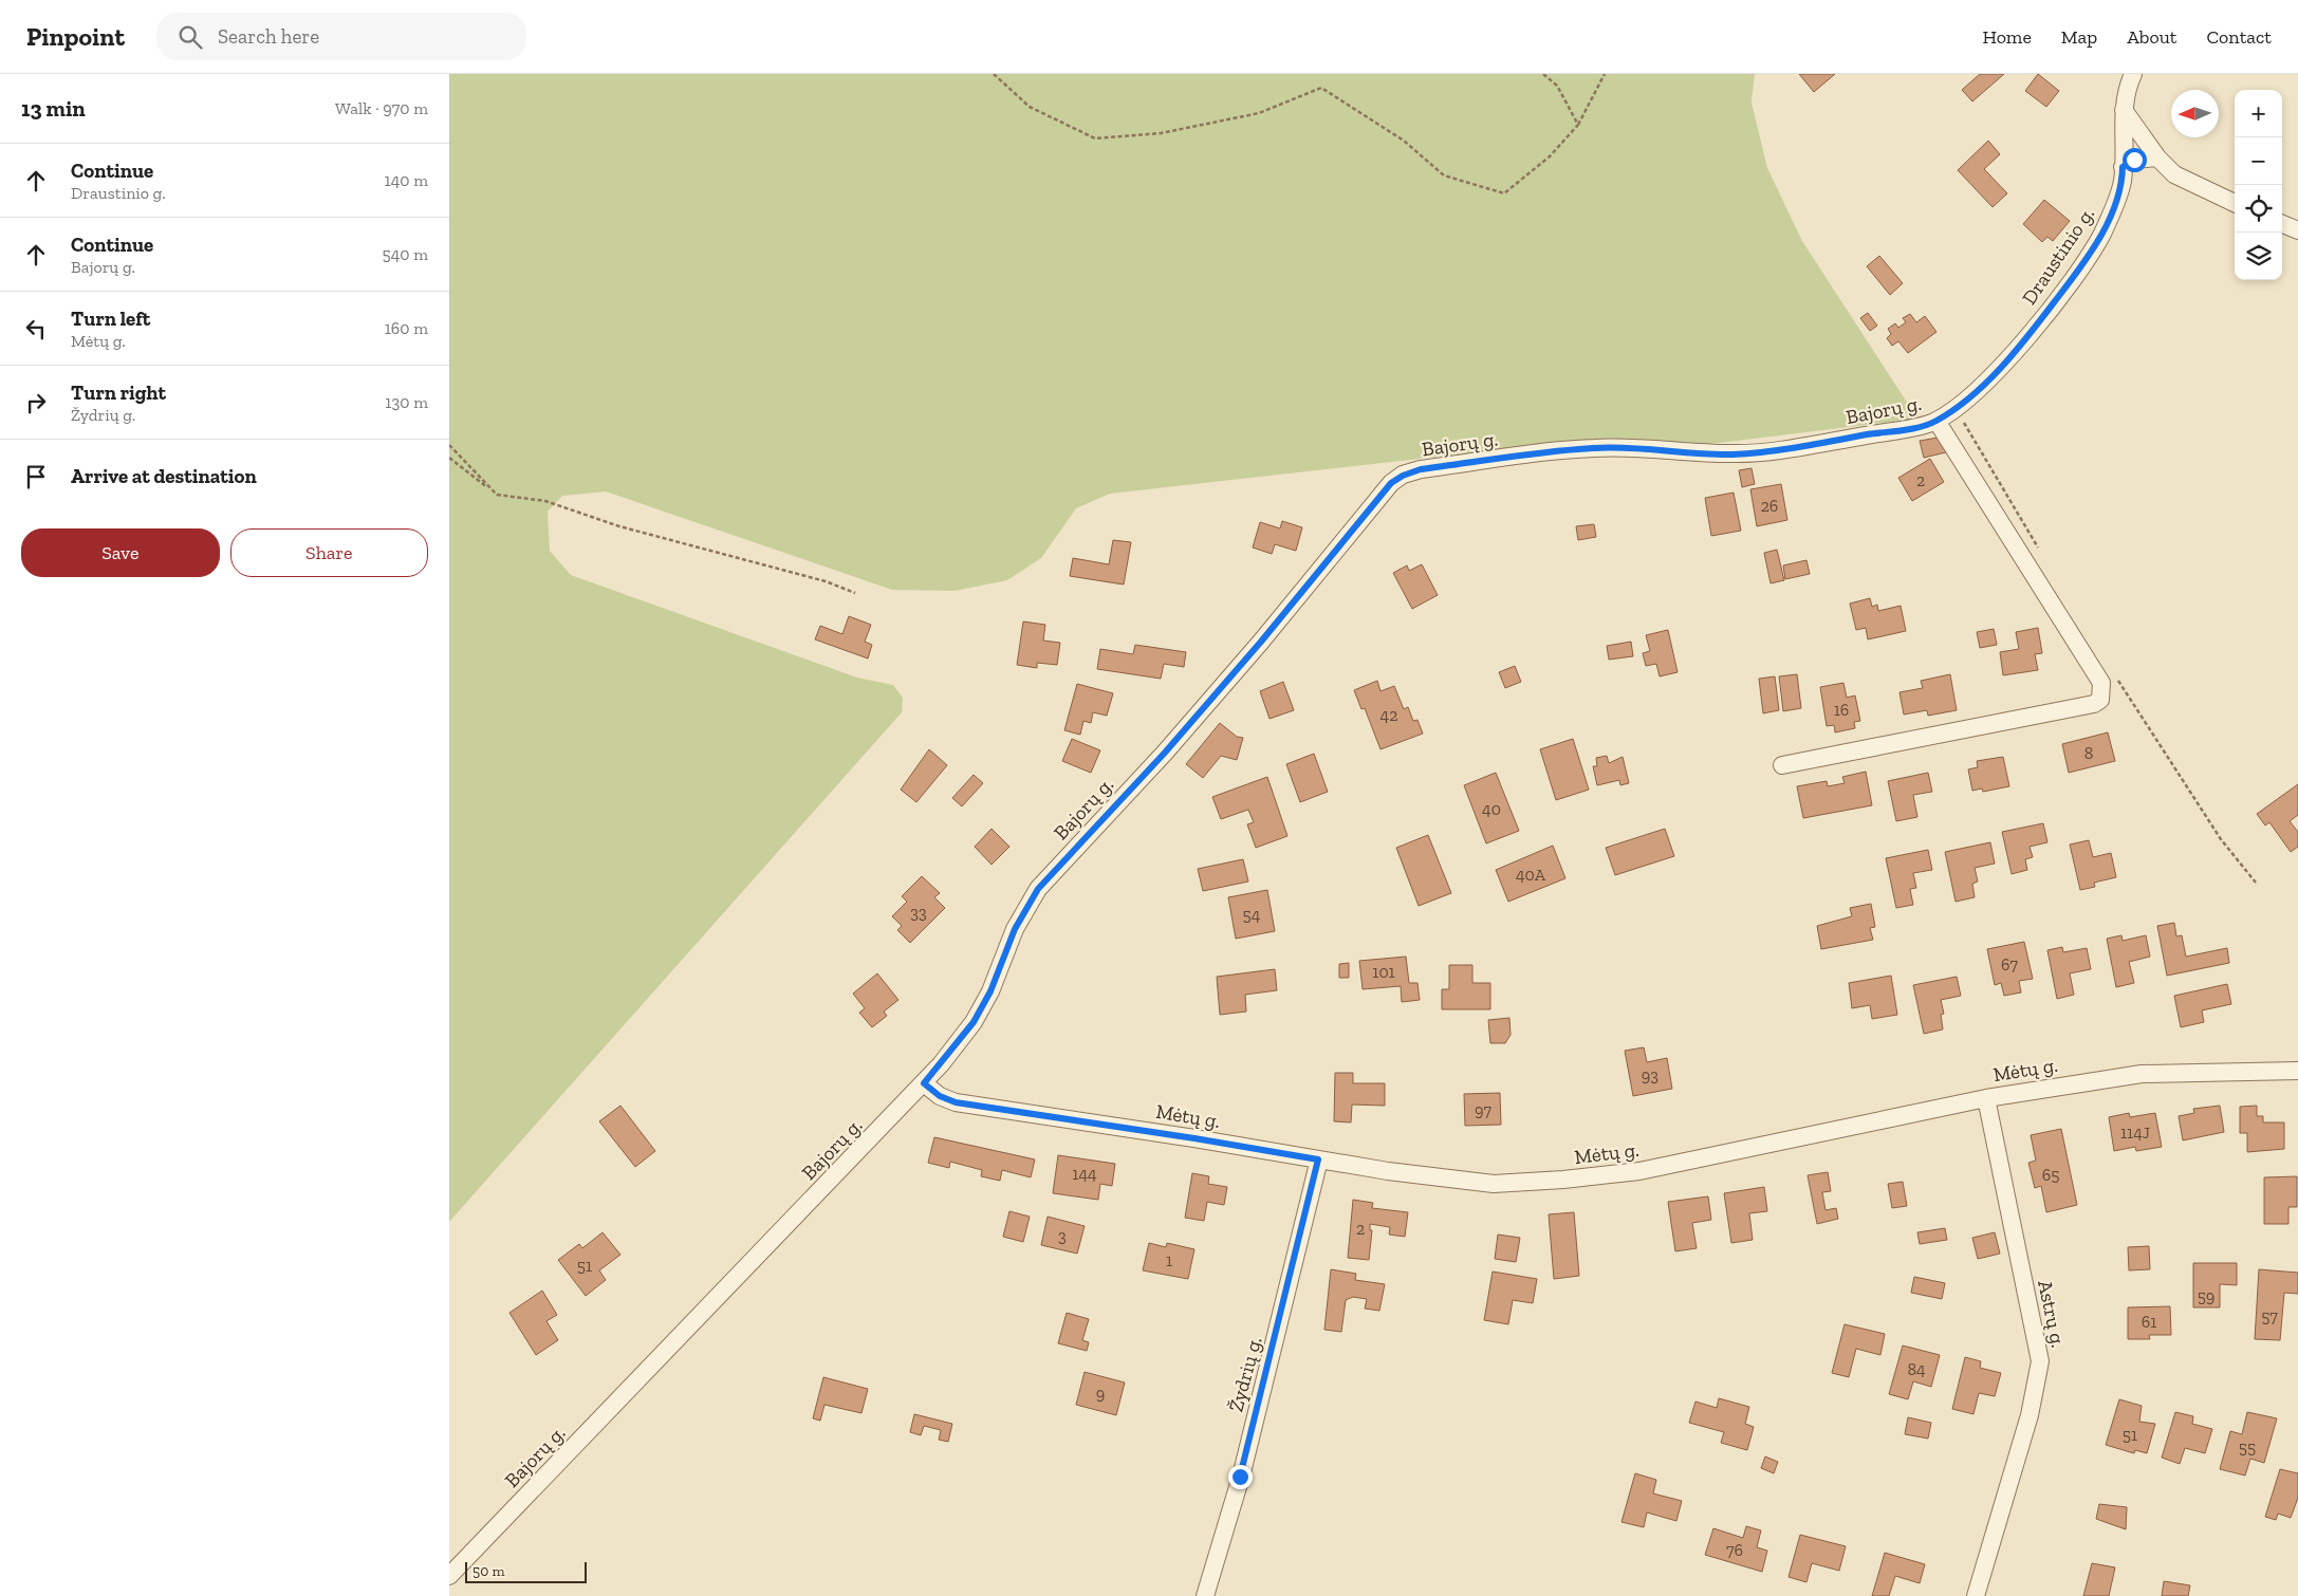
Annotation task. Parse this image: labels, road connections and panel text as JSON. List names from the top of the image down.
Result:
{
  "streets": {
    "street": [
      "Draustinio g.",
      "Bajorų g.",
      "Mėtų g.",
      "Astrų g.",
      "Žydrių g."
    ]
  },
  "crossings": [
    ["Draustinio g.", "Bajorų g."],
    ["Bajorų g.", "Mėtų g."],
    ["Mėtų g.", "Astrų g."],
    ["Mėtų g.", "Žydrių g."]
  ],
  "house_numbers": [
    "2",
    "26",
    "16",
    "42",
    "8",
    "40",
    "40A",
    "33",
    "54",
    "67",
    "101",
    "93",
    "97",
    "114J",
    "144",
    "65",
    "2",
    "3",
    "1",
    "51",
    "59",
    "57",
    "61",
    "84",
    "9",
    "51",
    "55",
    "76"
  ],
  "scale_bar": "50 m",
  "north": "left",
  "page": {
    "header": "Pinpoint",
    "search": "Search here",
    "nav": [
      "Home",
      "Map",
      "About",
      "Contact"
    ],
    "heading": ["13 min", "Walk · 970 m"],
    "map_buttons": ["+", "−"],
    "list": [
      ["Continue", "Draustinio g.", "140 m"],
      ["Continue", "Bajorų g.", "540 m"],
      ["Turn left", "Mėtų g.", "160 m"],
      ["Turn right", "Žydrių g.", "130 m"],
      "Arrive at destination"
    ],
    "buttons": ["Save", "Share"],
    "scale": "50 m"
  }
}
